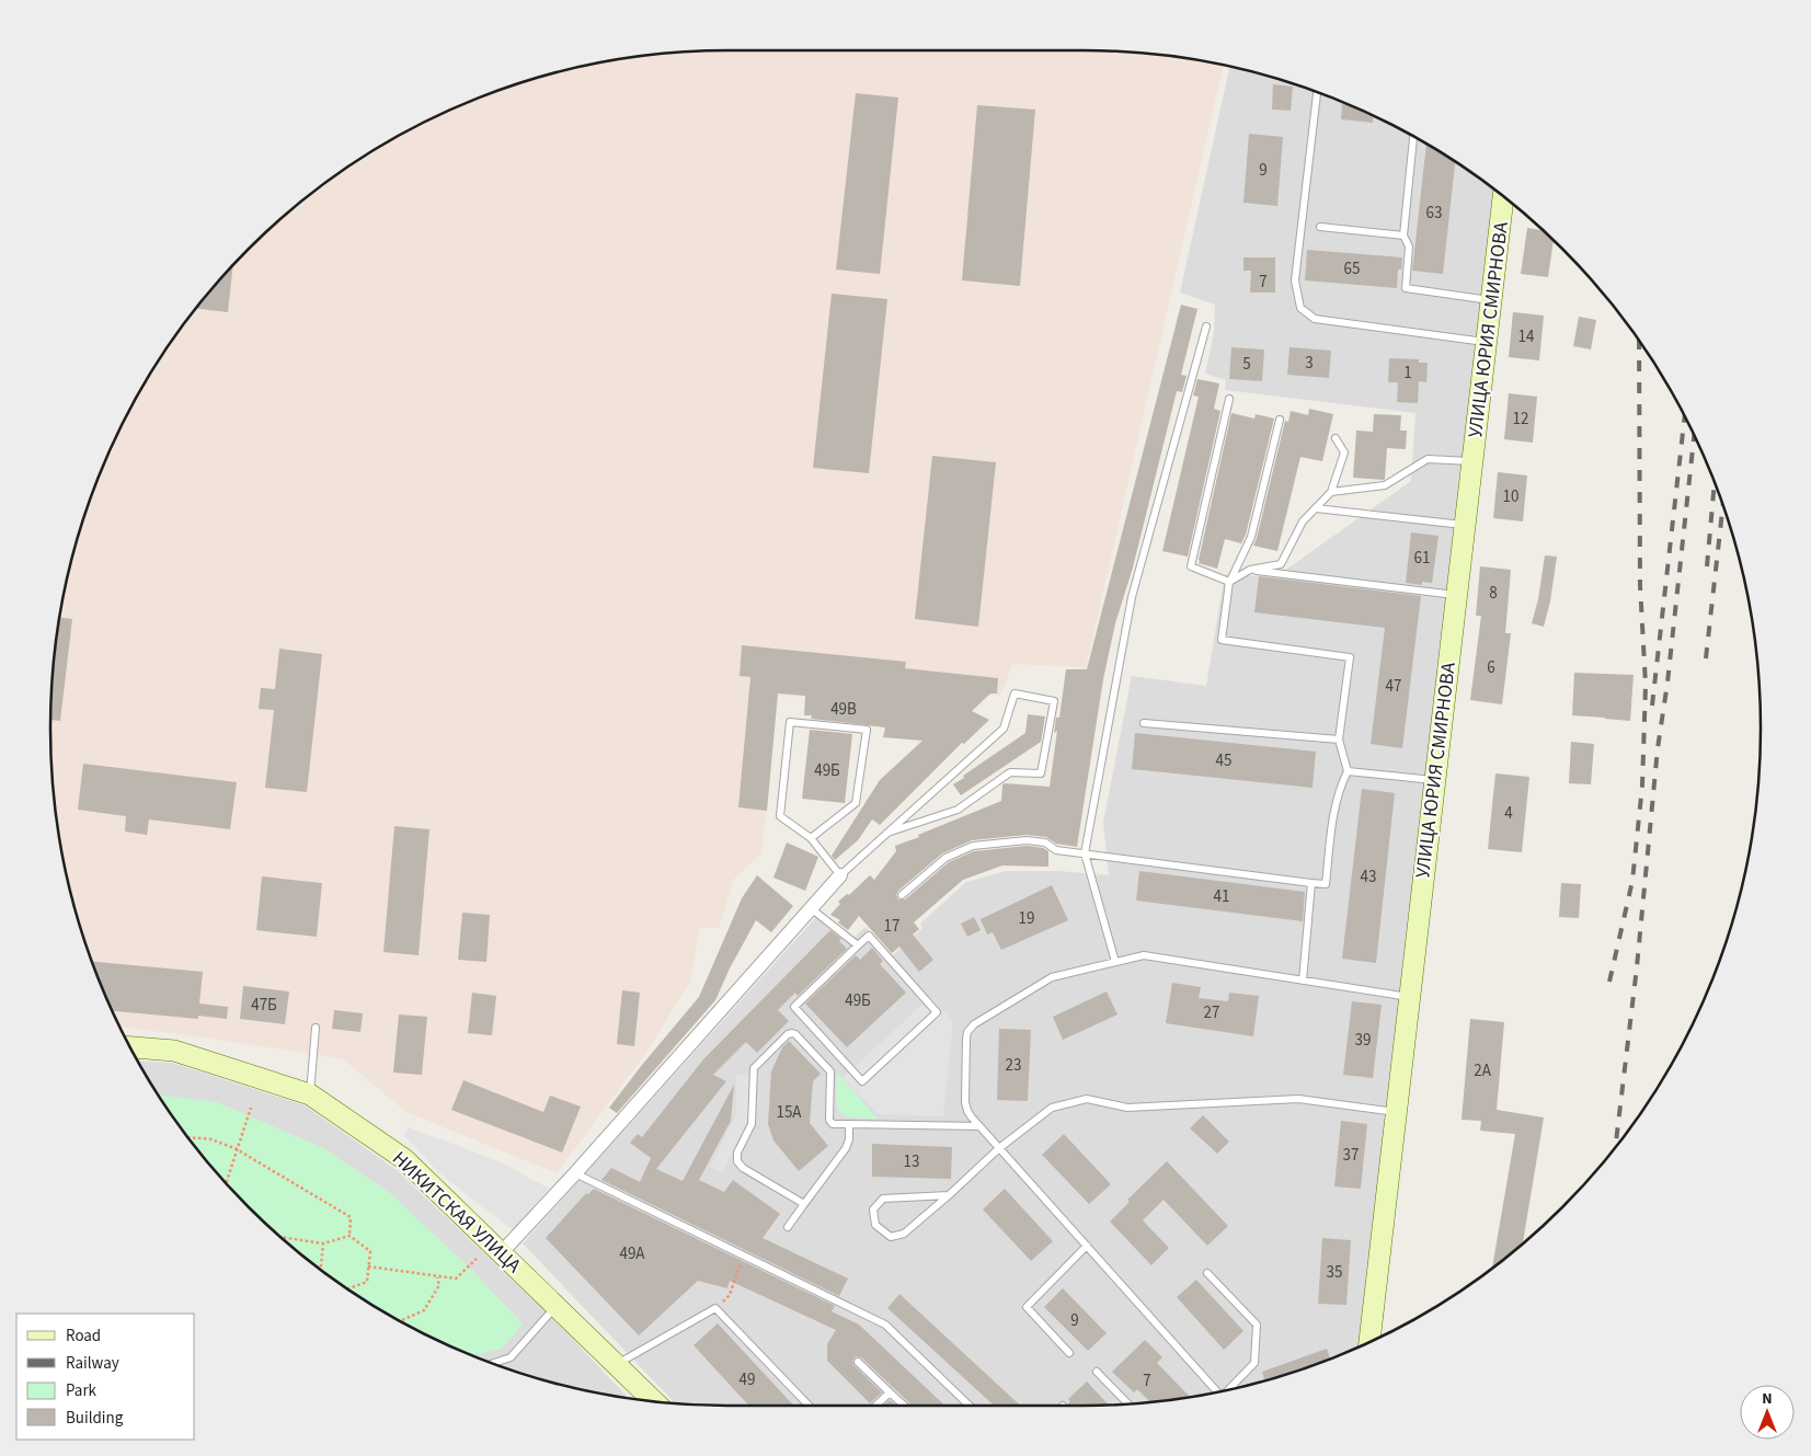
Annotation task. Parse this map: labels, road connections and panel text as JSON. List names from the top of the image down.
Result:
{
  "streets": {
    "main road": ["УЛИЦА ЮРИЯ СМИРНОВА", "НИКИТСКАЯ УЛИЦА"]
  },
  "house_numbers": [
    "9",
    "63",
    "65",
    "7",
    "14",
    "3",
    "5",
    "1",
    "12",
    "10",
    "61",
    "8",
    "6",
    "47",
    "49В",
    "45",
    "49Б",
    "4",
    "43",
    "41",
    "19",
    "17",
    "49Б",
    "47Б",
    "27",
    "39",
    "23",
    "2А",
    "15А",
    "37",
    "13",
    "49А",
    "35",
    "9",
    "49",
    "7"
  ],
  "legend": [
    "Road",
    "Railway",
    "Park",
    "Building"
  ],
  "north": "top"
}
